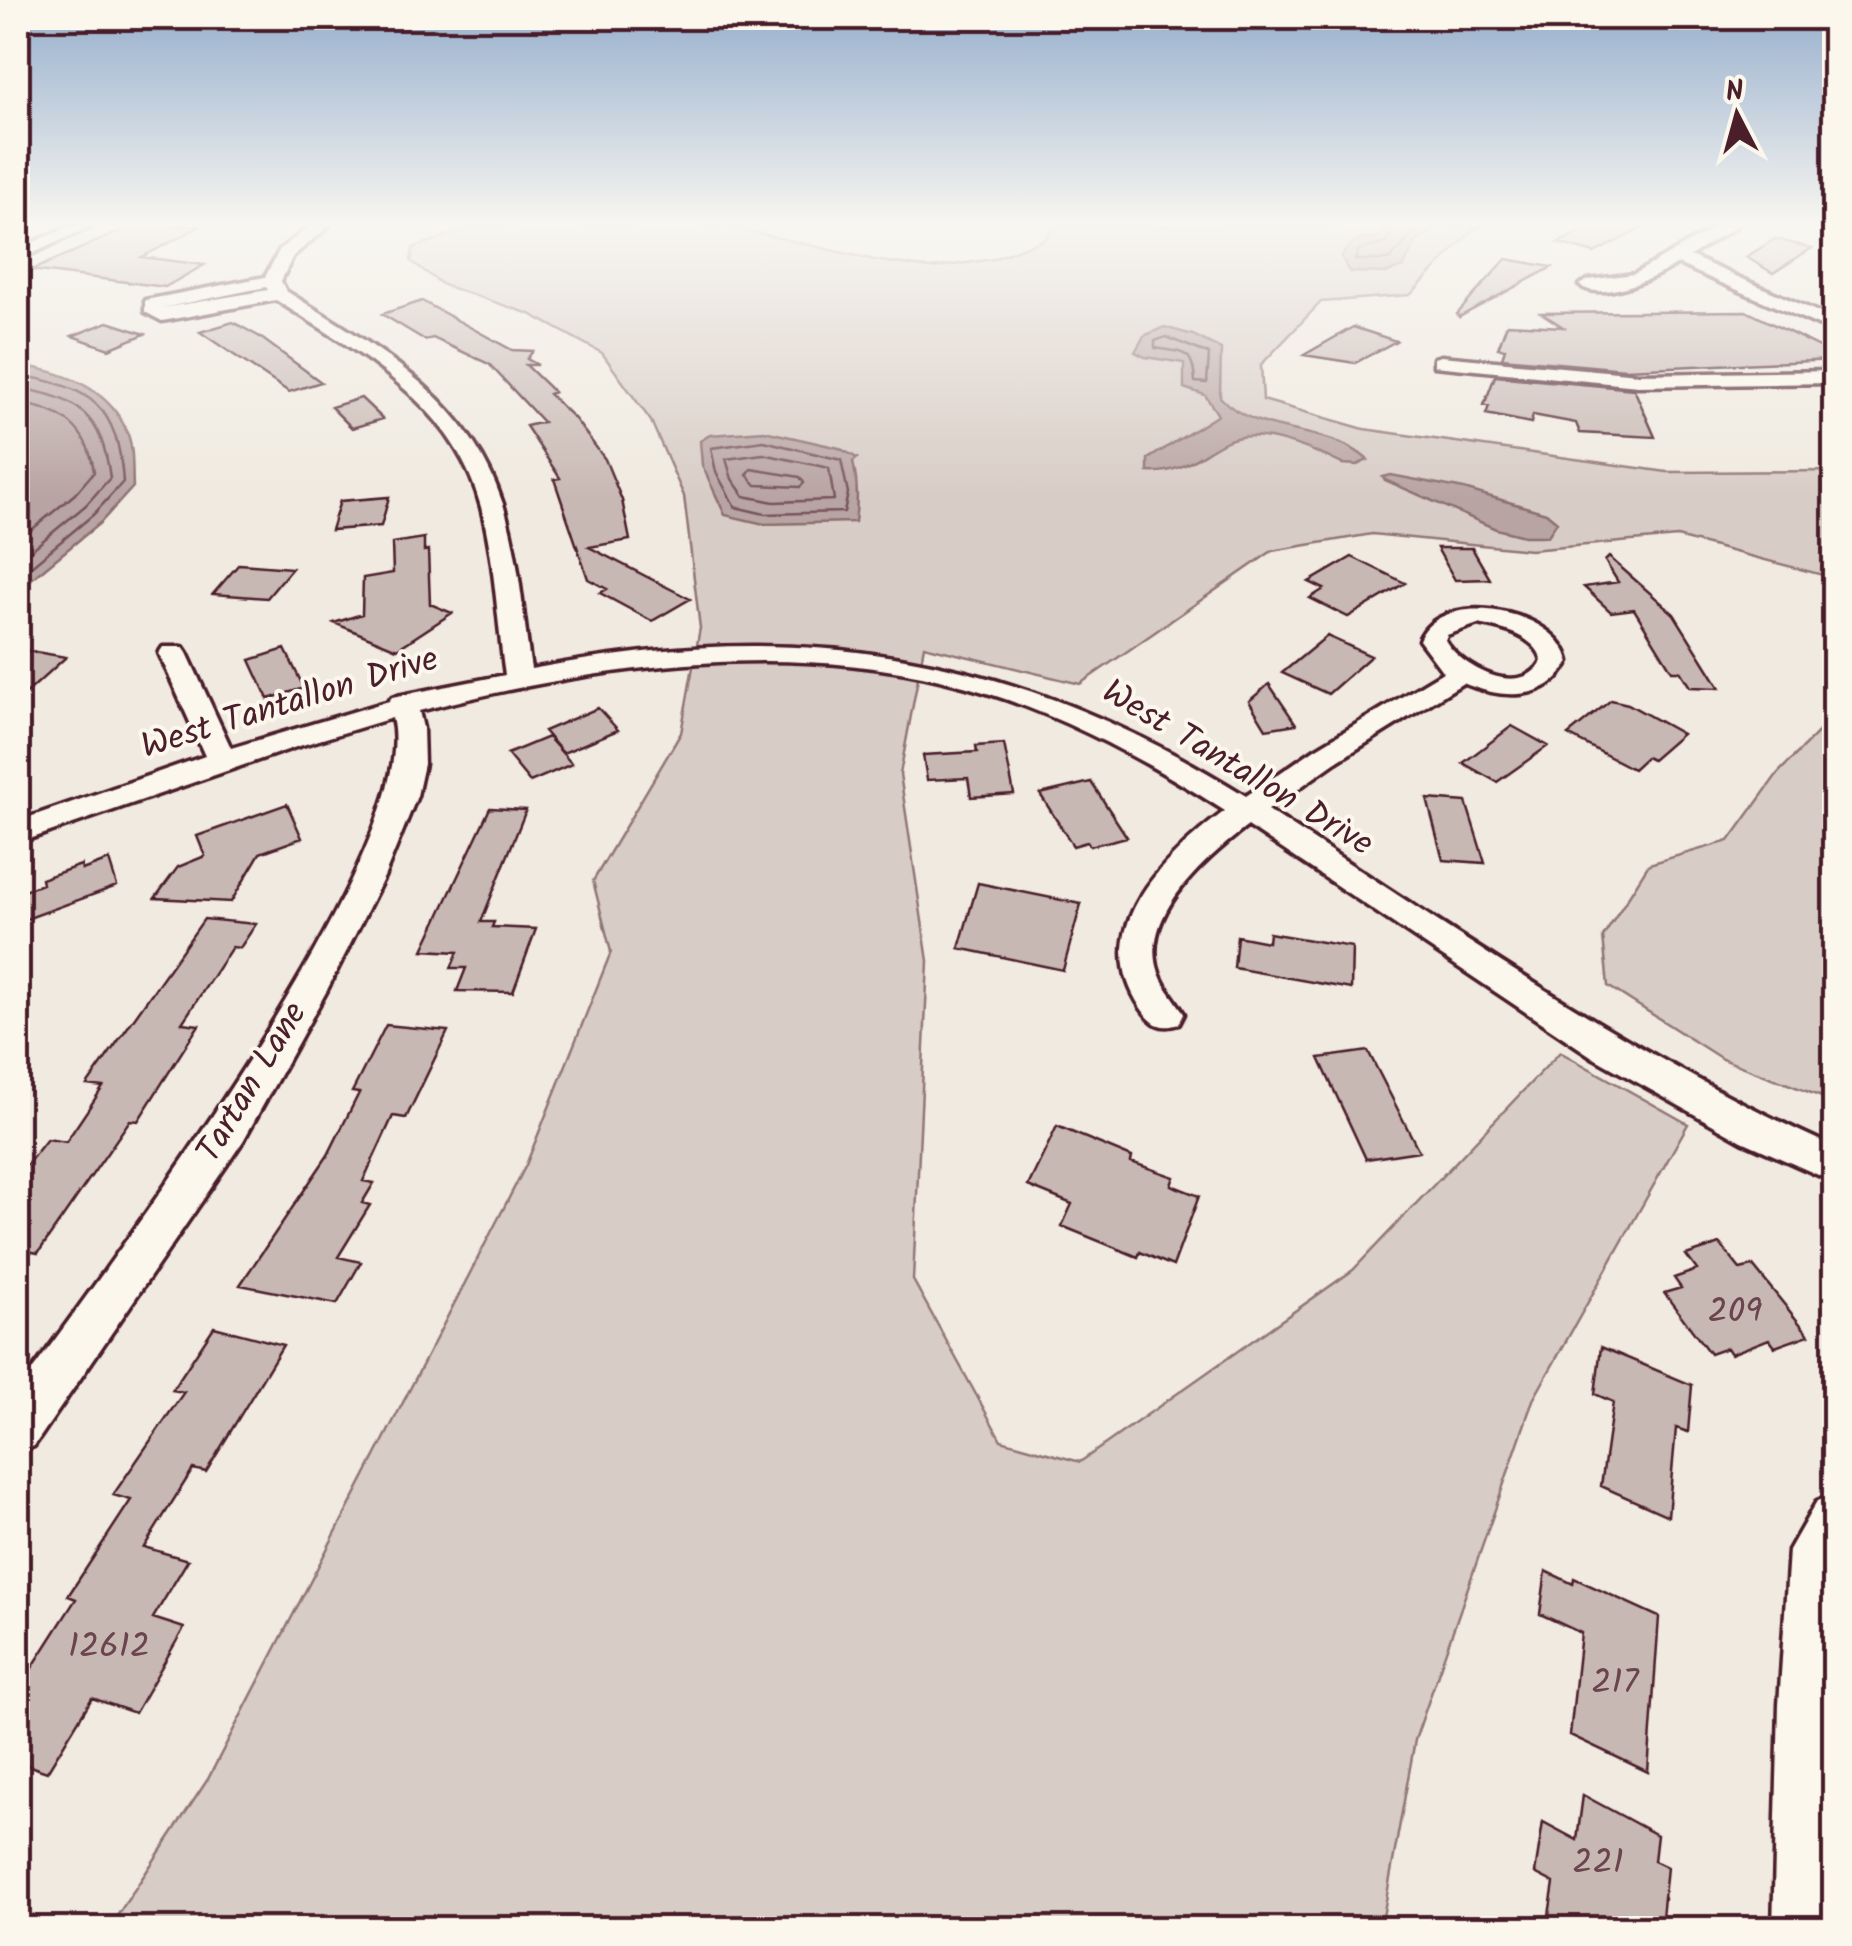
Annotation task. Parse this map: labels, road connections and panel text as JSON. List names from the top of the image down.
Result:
{
  "streets": {
    "street": ["West Tantallon Drive", "Tartan Lane"]
  },
  "crossings": [
    ["West Tantallon Drive", "Tartan Lane"]
  ],
  "house_numbers": [
    "209",
    "12612",
    "217",
    "221"
  ],
  "north": "top"
}
